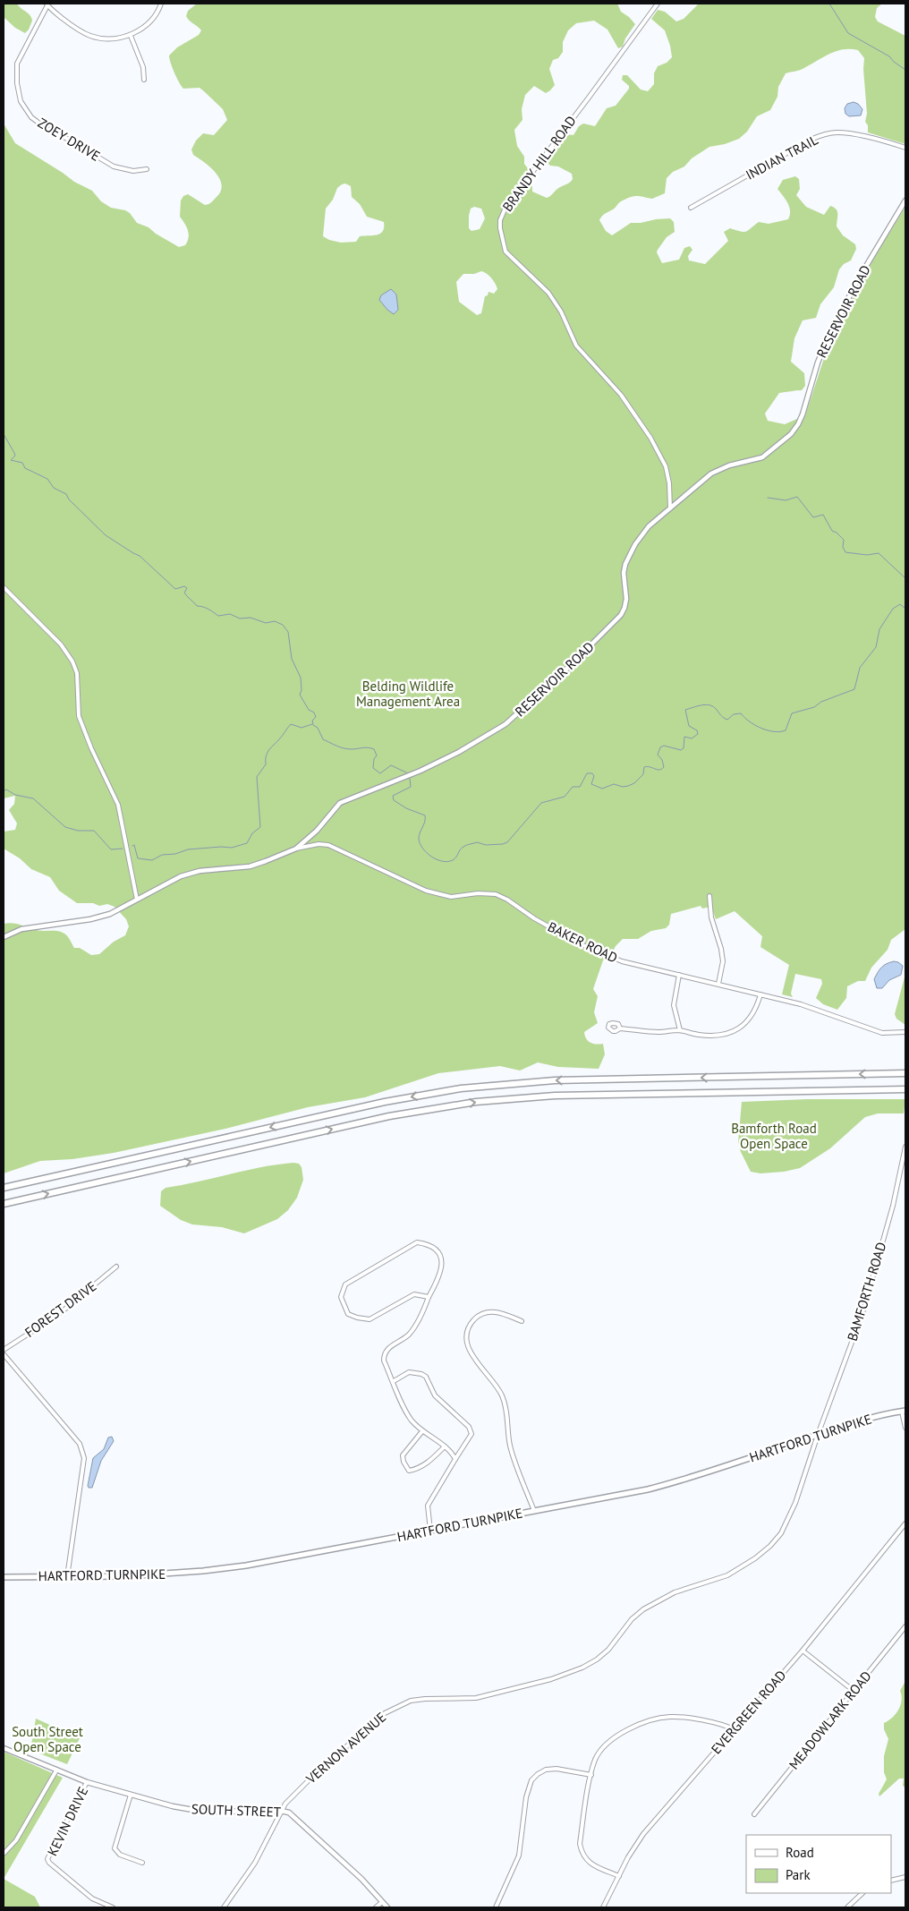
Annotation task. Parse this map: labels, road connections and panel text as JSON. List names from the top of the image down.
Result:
{
  "streets": {
    "main road": ["HARTFORD TURNPIKE"],
    "street": [
      "ZOEY DRIVE",
      "INDIAN TRAIL",
      "BRANDY HILL ROAD",
      "RESERVOIR ROAD",
      "BAKER ROAD",
      "BAMFORTH ROAD",
      "FOREST DRIVE",
      "EVERGREEN ROAD",
      "MEADOWLARK ROAD",
      "VERNON AVENUE",
      "SOUTH STREET",
      "KEVIN DRIVE"
    ]
  },
  "crossings": [
    ["BRANDY HILL ROAD", "RESERVOIR ROAD"],
    ["RESERVOIR ROAD", "BAKER ROAD"],
    ["BAMFORTH ROAD", "HARTFORD TURNPIKE"],
    ["BAMFORTH ROAD", "VERNON AVENUE"],
    ["HARTFORD TURNPIKE", "VERNON AVENUE"],
    ["VERNON AVENUE", "SOUTH STREET"],
    ["SOUTH STREET", "KEVIN DRIVE"]
  ],
  "parks": ["Belding Wildlife Management Area", "Bamforth Road Open Space", "South Street Open Space"],
  "legend": ["Road", "Park"]
}
